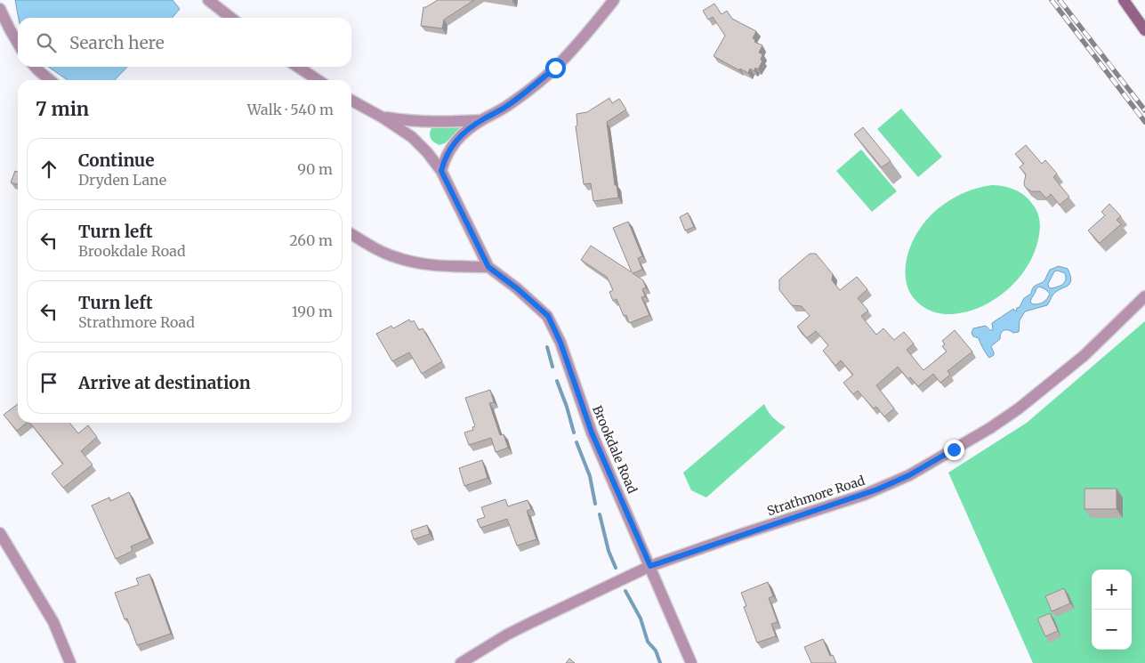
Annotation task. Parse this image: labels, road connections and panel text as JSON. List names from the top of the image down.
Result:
{
  "streets": {
    "street": ["Brookdale Road", "Strathmore Road"]
  },
  "crossings": [
    ["Brookdale Road", "Strathmore Road"]
  ],
  "page": {
    "search": "Search here",
    "heading": ["7 min", "Walk · 540 m"],
    "list": [
      ["Continue", "Dryden Lane", "90 m"],
      ["Turn left", "Brookdale Road", "260 m"],
      ["Turn left", "Strathmore Road", "190 m"],
      "Arrive at destination"
    ],
    "map_buttons": ["+", "−"]
  }
}
